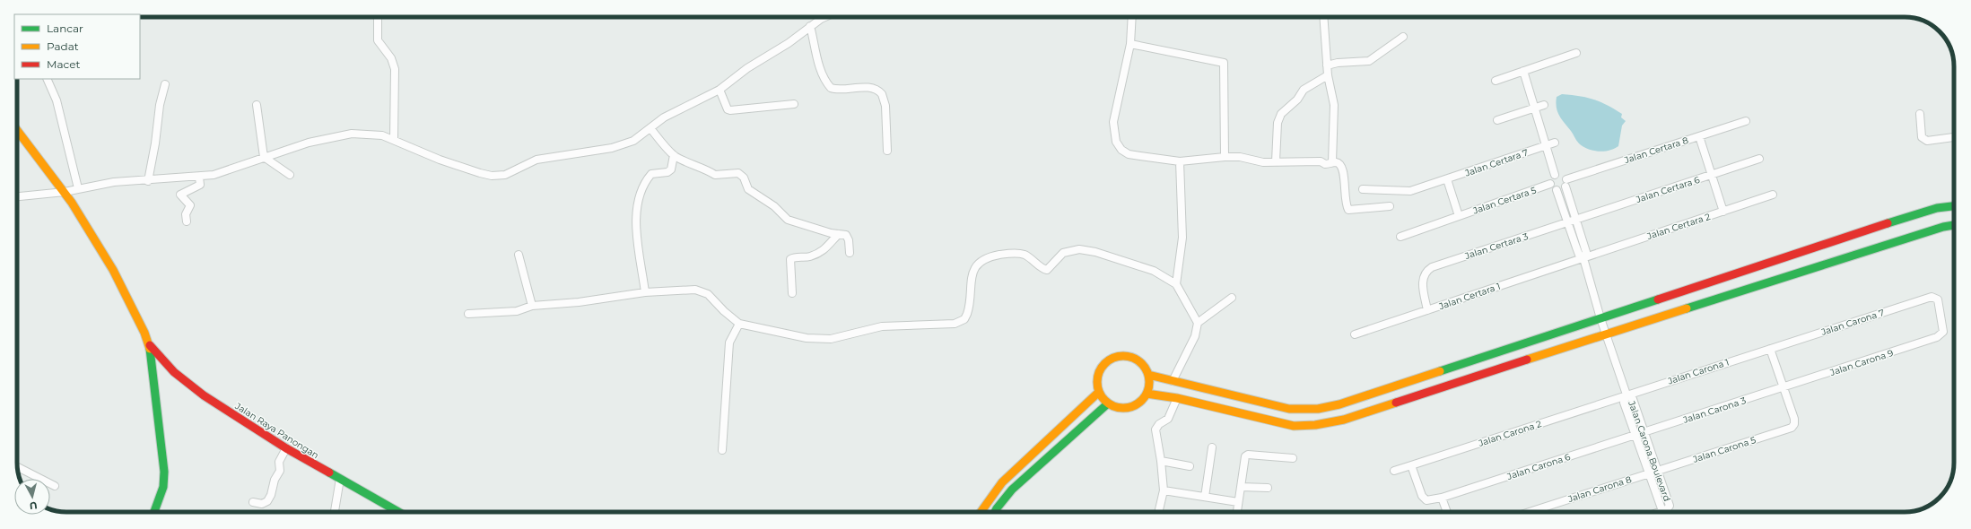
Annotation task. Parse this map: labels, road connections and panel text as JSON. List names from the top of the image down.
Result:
{
  "streets": {
    "street": [
      "Jalan Certara 8",
      "Jalan Certara 7",
      "Jalan Certara 6",
      "Jalan Certara 5",
      "Jalan Certara 2",
      "Jalan Certara 3",
      "Jalan Certara 1",
      "Jalan Carona 7",
      "Jalan Carona 9",
      "Jalan Carona 1",
      "Jalan Carona 3",
      "Jalan Raya Panongan",
      "Jalan Carona 2",
      "Jalan Carona 5",
      "Jalan Carona Boulevard",
      "Jalan Carona 6",
      "Jalan Carona 8"
    ]
  },
  "crossings": [
    ["Jalan Certara 8", "Jalan Certara 5"],
    ["Jalan Certara 6", "Jalan Certara 3"],
    ["Jalan Certara 2", "Jalan Certara 1"],
    ["Jalan Certara 2", "Jalan Carona Boulevard"],
    ["Jalan Certara 3", "Jalan Certara 1"],
    ["Jalan Certara 1", "Jalan Carona Boulevard"],
    ["Jalan Carona 7", "Jalan Carona 9"],
    ["Jalan Carona 7", "Jalan Carona 1"],
    ["Jalan Carona 9", "Jalan Carona 3"],
    ["Jalan Carona 9", "Jalan Carona 5"],
    ["Jalan Carona 1", "Jalan Carona 2"],
    ["Jalan Carona 1", "Jalan Carona Boulevard"],
    ["Jalan Carona 3", "Jalan Carona 5"],
    ["Jalan Carona 3", "Jalan Carona Boulevard"],
    ["Jalan Carona 3", "Jalan Carona 6"],
    ["Jalan Carona 2", "Jalan Carona Boulevard"],
    ["Jalan Carona 2", "Jalan Carona 6"],
    ["Jalan Carona 5", "Jalan Carona Boulevard"],
    ["Jalan Carona 5", "Jalan Carona 8"],
    ["Jalan Carona Boulevard", "Jalan Carona 6"],
    ["Jalan Carona Boulevard", "Jalan Carona 8"]
  ],
  "legend": ["Lancar", "Padat", "Macet"],
  "north": "bottom"
}
